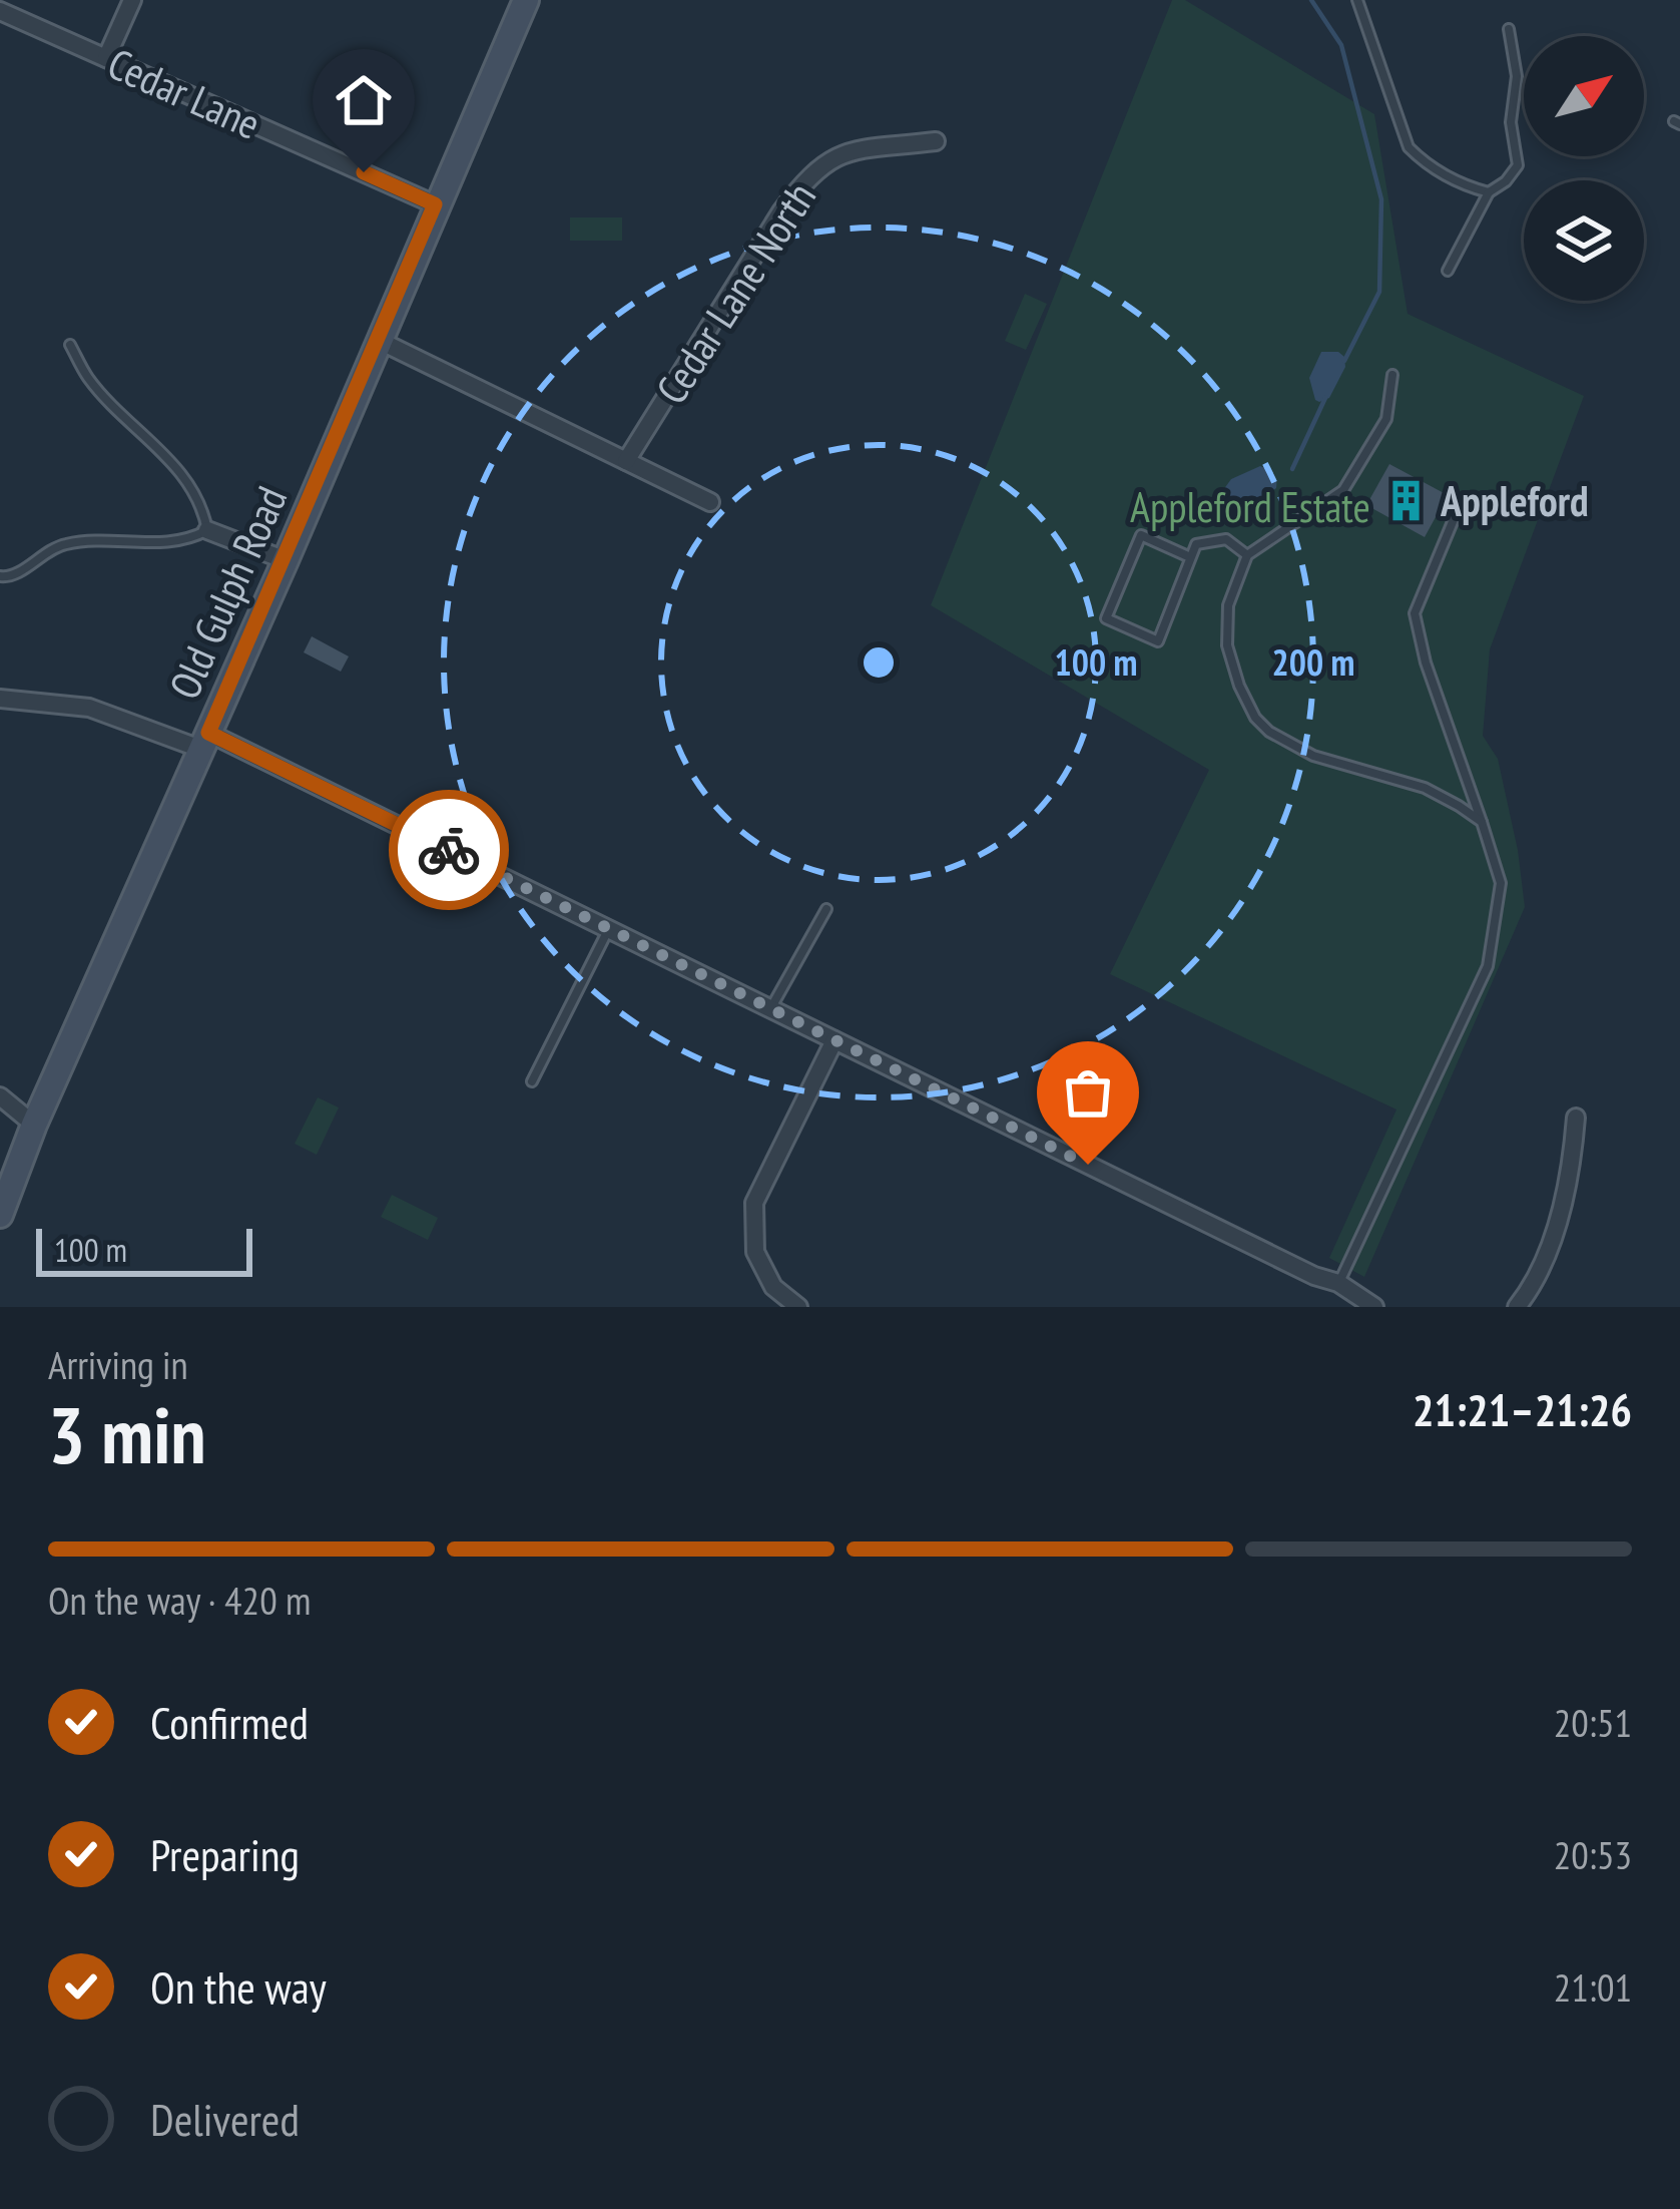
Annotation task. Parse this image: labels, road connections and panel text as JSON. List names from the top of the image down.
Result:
{
  "streets": {
    "street": ["Cedar Lane", "Cedar Lane North", "Old Gulph Road"]
  },
  "crossings": [
    ["Cedar Lane", "Old Gulph Road"]
  ],
  "parks": ["Appleford Estate"],
  "places": {
    "building": ["Appleford"]
  },
  "scale_bar": "100 m",
  "north": "top right",
  "page": {
    "scale": "100 m",
    "heading": ["3 min", "Arriving in", "21:21–21:26"],
    "bar": "On the way · 420 m",
    "list": [
      ["Confirmed", "20:51"],
      ["Preparing", "20:53"],
      ["On the way", "21:01"],
      "Delivered"
    ]
  },
  "rings": ["100 m", "200 m"]
}
